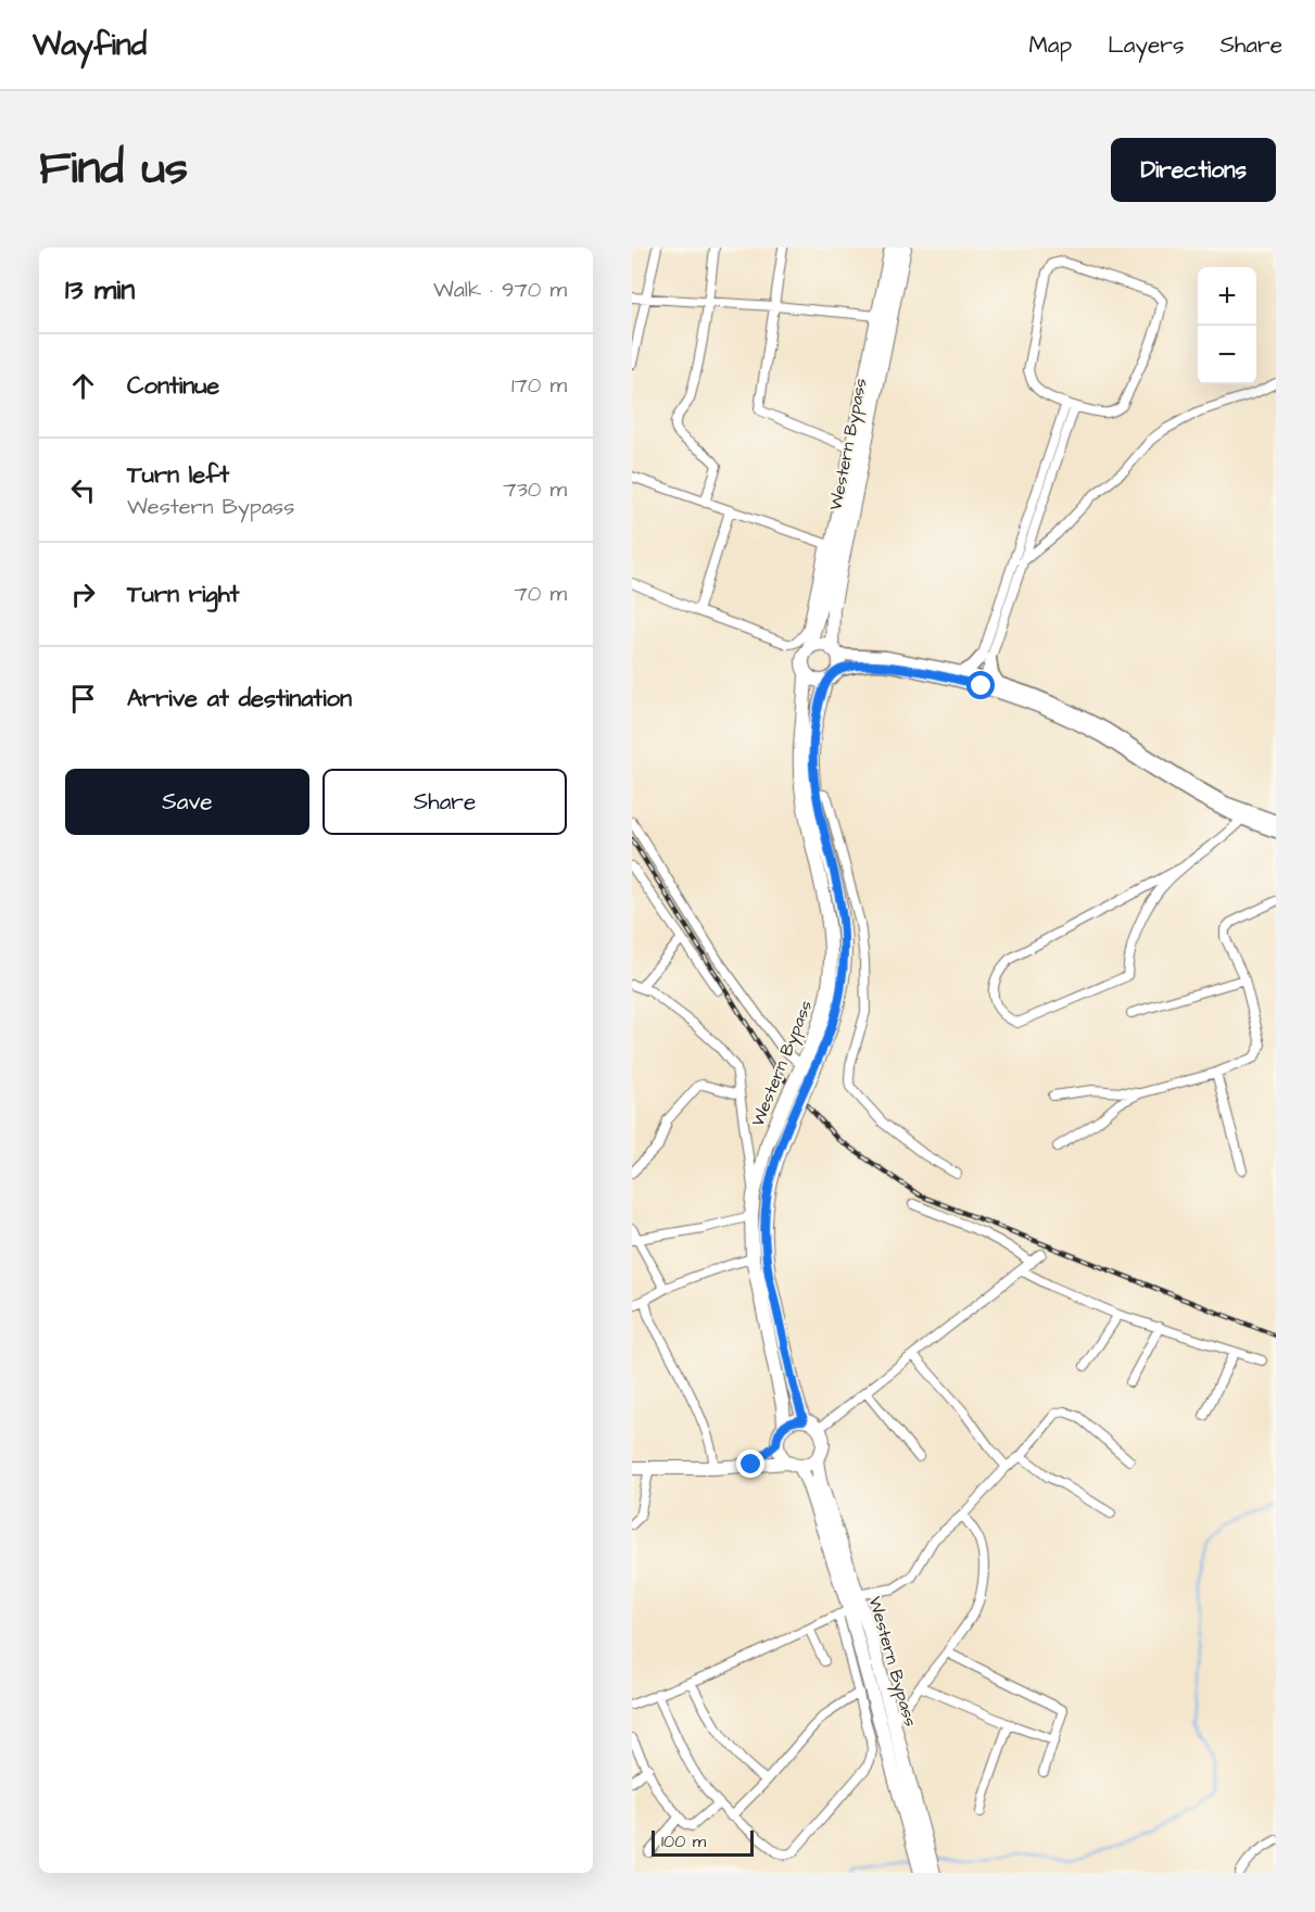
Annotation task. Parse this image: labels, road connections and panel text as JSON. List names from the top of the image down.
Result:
{
  "streets": {
    "main road": ["Western Bypass"]
  },
  "scale_bar": "100 m",
  "page": {
    "header": "Wayfind",
    "nav": ["Map", "Layers", "Share"],
    "title": "Find us",
    "buttons": [
      "Directions",
      ["Save", "Share"]
    ],
    "heading": ["13 min", "Walk · 970 m"],
    "map_buttons": ["+", "−"],
    "list": [
      ["Continue", "170 m"],
      ["Turn left", "Western Bypass", "730 m"],
      ["Turn right", "70 m"],
      "Arrive at destination"
    ],
    "scale": "100 m"
  }
}
